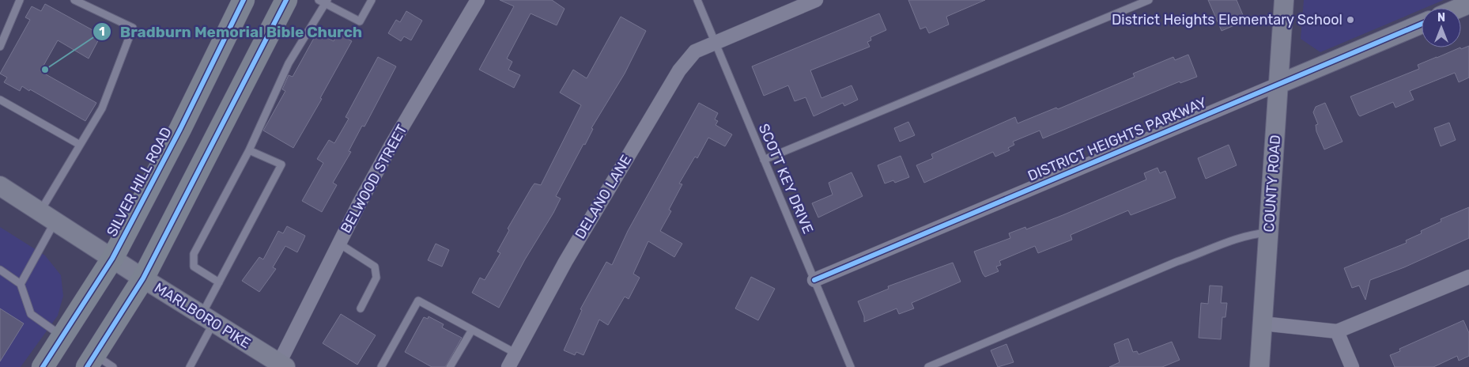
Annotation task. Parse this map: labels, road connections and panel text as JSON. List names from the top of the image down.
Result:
{
  "streets": {
    "main road": ["SILVER HILL ROAD"],
    "street": [
      "DISTRICT HEIGHTS PARKWAY",
      "BELWOOD STREET",
      "COUNTY ROAD",
      "DELANO LANE",
      "MARLBORO PIKE"
    ],
    "lane": ["SCOTT KEY DRIVE"]
  },
  "crossings": [
    ["DISTRICT HEIGHTS PARKWAY", "SCOTT KEY DRIVE"],
    ["DISTRICT HEIGHTS PARKWAY", "COUNTY ROAD"],
    ["BELWOOD STREET", "MARLBORO PIKE"],
    ["SCOTT KEY DRIVE", "DELANO LANE"],
    ["SILVER HILL ROAD", "MARLBORO PIKE"]
  ],
  "places": ["District Heights Elementary School", "Bradburn Memorial Bible Church"],
  "north": "top"
}
